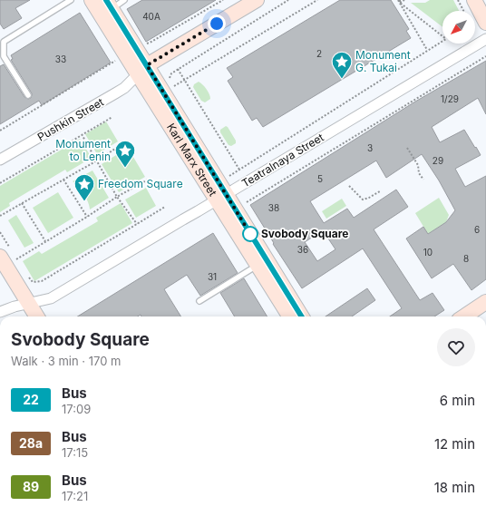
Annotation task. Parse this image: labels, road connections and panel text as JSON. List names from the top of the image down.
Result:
{
  "streets": {
    "main road": ["Karl Marx Street"],
    "street": ["Pushkin Street", "Teatralnaya Street"]
  },
  "crossings": [
    ["Pushkin Street", "Karl Marx Street"],
    ["Karl Marx Street", "Teatralnaya Street"]
  ],
  "places": {
    "place": ["Monument G. Tukai", "Monument to Lenin", "Freedom Square"],
    "other": ["Svobody Square"]
  },
  "lines": ["bus line 22"],
  "house_numbers": [
    "40А",
    "2",
    "33",
    "1/29",
    "3",
    "29",
    "5",
    "38",
    "6",
    "36",
    "10",
    "8",
    "31"
  ],
  "north": "bottom left",
  "page": {
    "heading": ["Svobody Square", "Walk · 3 min · 170 m"],
    "list": [
      {
        "mark": "22",
        "name": "Bus",
        "note": "17:09",
        "value": "6 min"
      },
      {
        "mark": "28a",
        "name": "Bus",
        "note": "17:15",
        "value": "12 min"
      },
      {
        "mark": "89",
        "name": "Bus",
        "note": "17:21",
        "value": "18 min"
      }
    ]
  }
}
